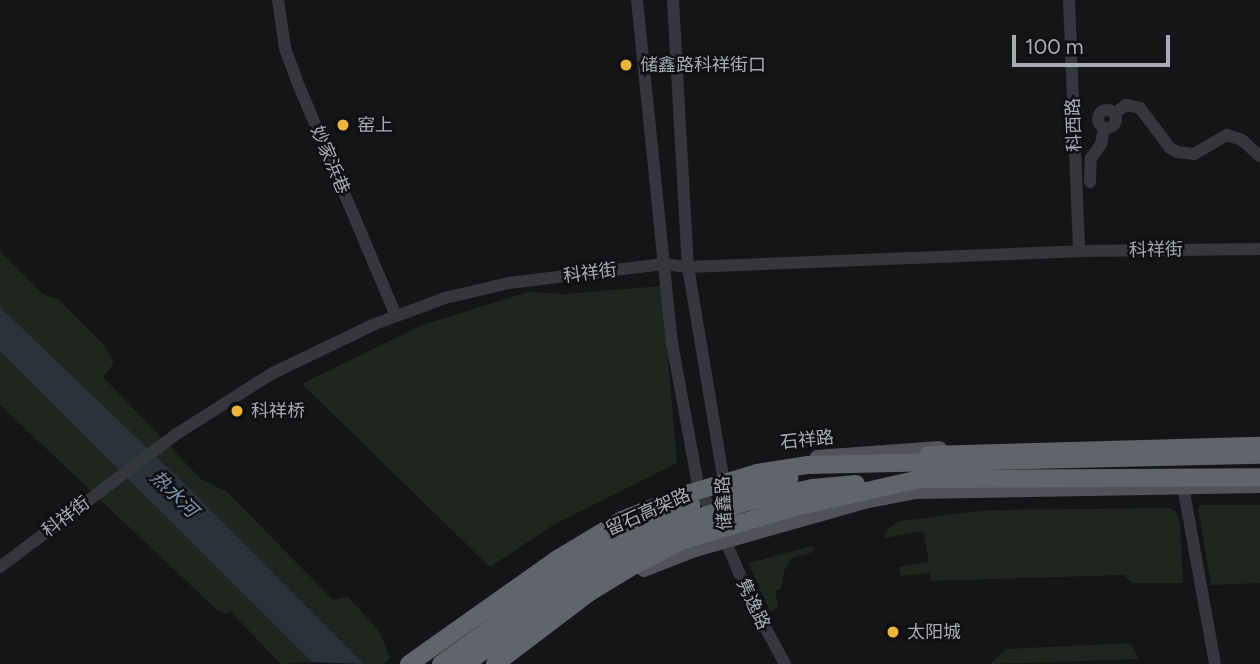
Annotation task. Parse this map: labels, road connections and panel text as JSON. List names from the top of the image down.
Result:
{
  "streets": {
    "highway": ["留石高架路"],
    "main road": ["石祥路"],
    "street": [
      "科西路",
      "妙家浜巷",
      "科祥街",
      "储鑫路",
      "隽逸路"
    ]
  },
  "crossings": [
    ["科西路", "科祥街"],
    ["妙家浜巷", "科祥街"],
    ["科祥街", "储鑫路"],
    ["石祥路", "储鑫路"],
    ["储鑫路", "隽逸路"]
  ],
  "water": ["热水河"],
  "places": [
    "储鑫路科祥街口",
    "窑上",
    "科祥桥",
    "太阳城"
  ],
  "scale_bar": "100 m"
}
